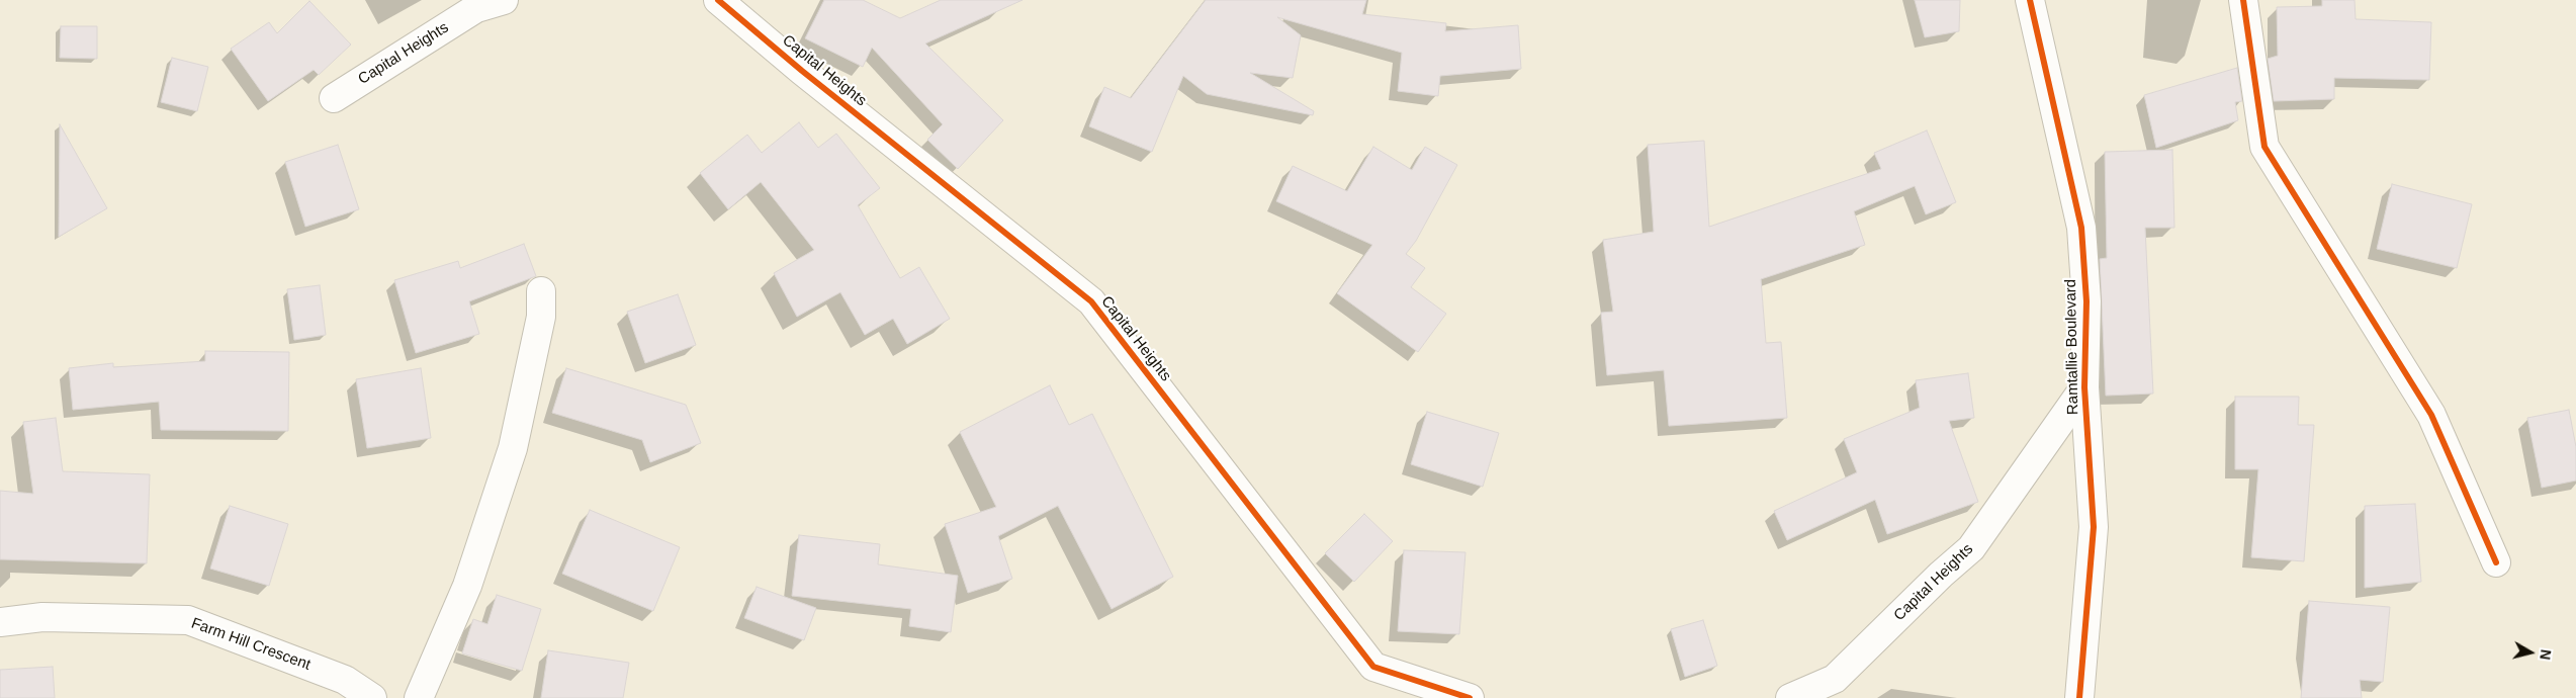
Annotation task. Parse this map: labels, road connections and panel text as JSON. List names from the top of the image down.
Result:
{
  "streets": {
    "street": ["Capital Heights", "Ramtallie Boulevard", "Farm Hill Crescent"]
  },
  "crossings": [
    ["Capital Heights", "Ramtallie Boulevard"]
  ],
  "north": "right"
}
